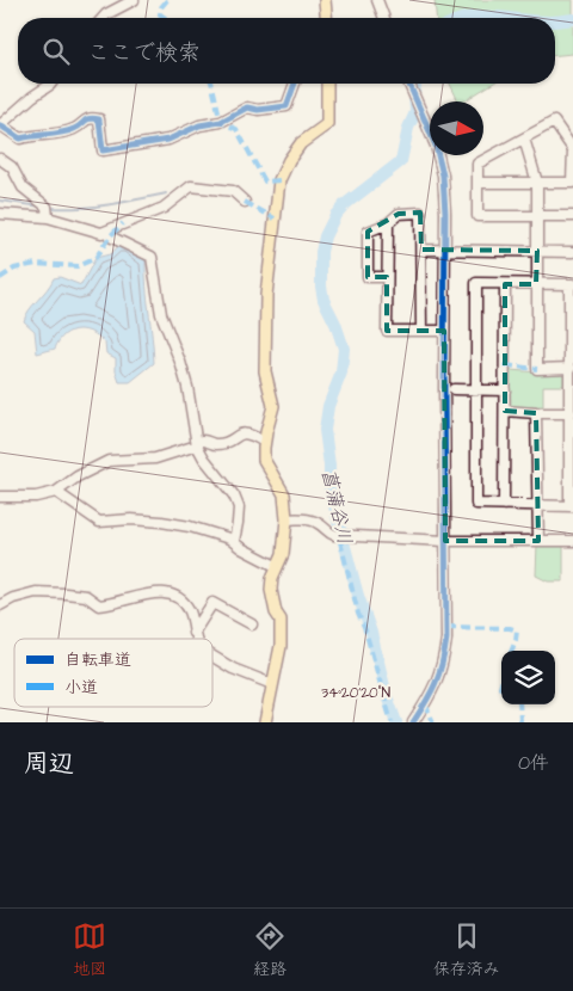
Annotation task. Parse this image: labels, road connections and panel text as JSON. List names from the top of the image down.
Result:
{
  "water": ["菖蒲谷川"],
  "legend": ["自転車道", "小道"],
  "north": "right",
  "page": {
    "search": "ここで検索",
    "heading": ["周辺", "0件"],
    "nav": ["地図", "経路", "保存済み"]
  },
  "coordinates": ["34°20'20\"N"]
}
